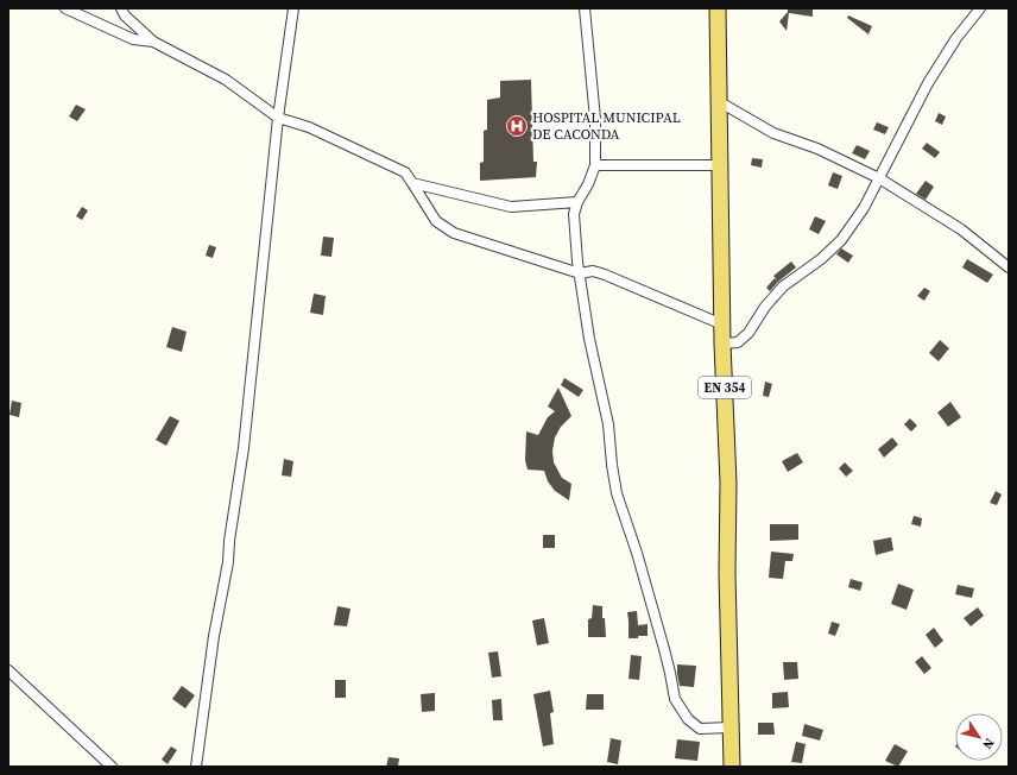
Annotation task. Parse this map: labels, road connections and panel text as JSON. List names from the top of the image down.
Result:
{
  "streets": {
    "main road": ["EN 354"]
  },
  "places": {
    "hospital": ["HOSPITAL MUNICIPAL DE CACONDA"]
  },
  "north": "bottom right"
}
